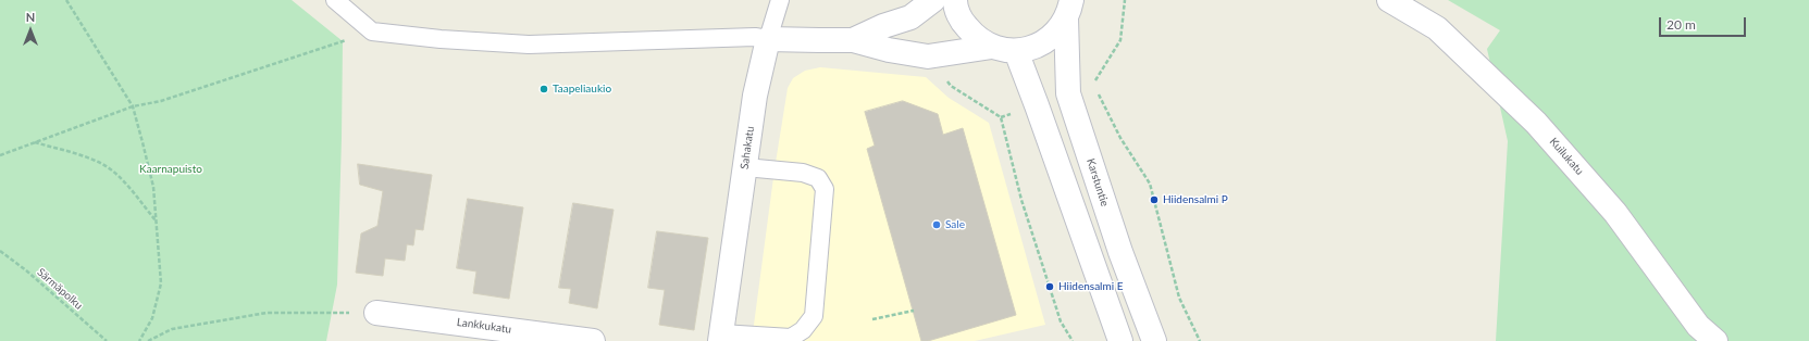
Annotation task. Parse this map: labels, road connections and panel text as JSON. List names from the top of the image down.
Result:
{
  "streets": {
    "street": [
      "Sahakatu",
      "Kuilukatu",
      "Karstuntie",
      "Lankkukatu"
    ],
    "path": ["Särmäpolku"]
  },
  "parks": ["Kaarnapuisto"],
  "places": [
    "Taapeliaukio",
    "Hiidensalmi P",
    "Sale",
    "Hiidensalmi E"
  ],
  "scale_bar": "20 m",
  "north": "top"
}
